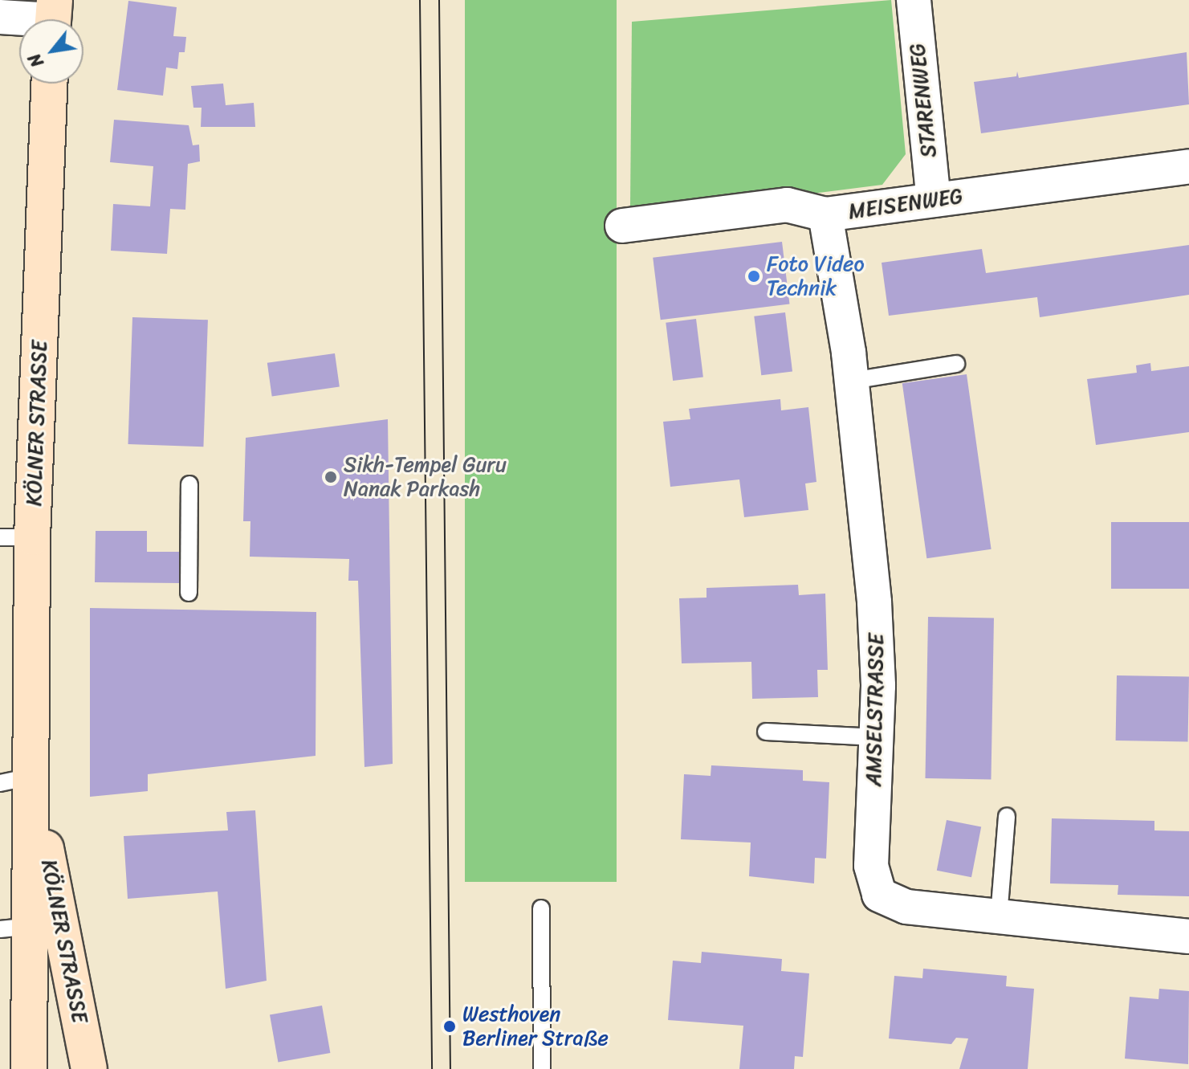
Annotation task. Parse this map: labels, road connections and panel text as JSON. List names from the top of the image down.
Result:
{
  "streets": {
    "main road": ["KÖLNER STRASSE"],
    "street": ["STARENWEG", "MEISENWEG", "AMSELSTRASSE"]
  },
  "crossings": [
    ["STARENWEG", "MEISENWEG"],
    ["MEISENWEG", "AMSELSTRASSE"]
  ],
  "places": ["Foto Video Technik", "Sikh-Tempel Guru Nanak Parkash", "Westhoven Berliner Straße"],
  "north": "bottom left"
}
